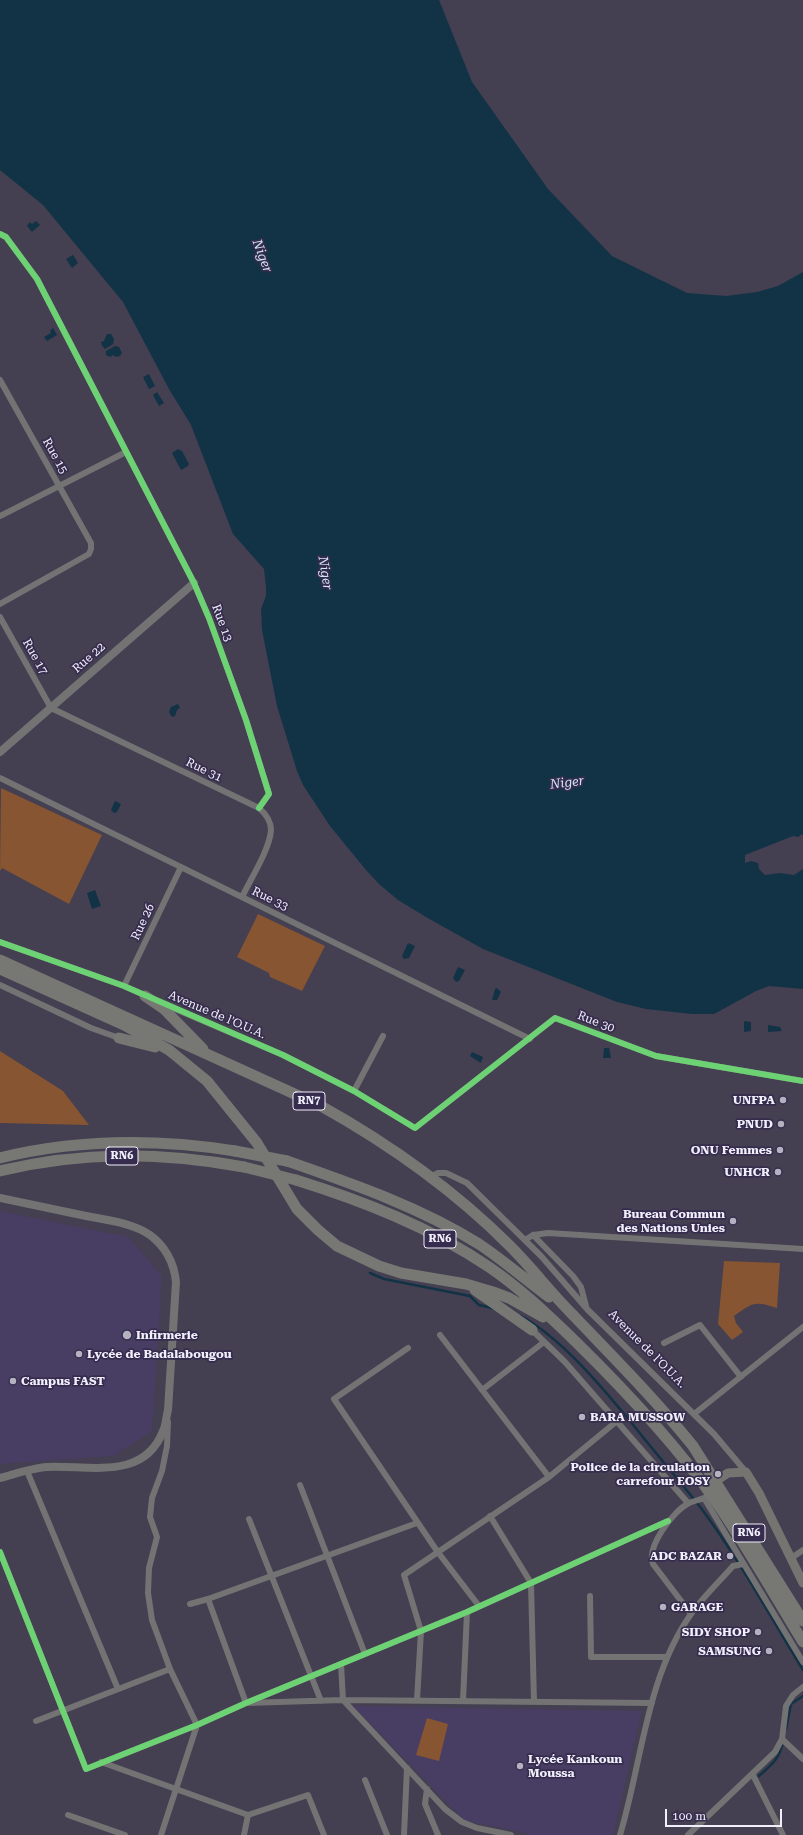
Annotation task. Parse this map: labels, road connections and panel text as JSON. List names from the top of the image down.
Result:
{
  "streets": {
    "highway": ["RN7", "RN6"],
    "main road": ["Avenue de l'O.U.A."],
    "street": [
      "Rue 15",
      "Rue 13",
      "Rue 17",
      "Rue 22",
      "Rue 31",
      "Rue 33",
      "Rue 26",
      "Rue 30"
    ]
  },
  "crossings": [
    ["Rue 13", "Rue 22"],
    ["Rue 13", "Rue 31"],
    ["Rue 17", "Rue 22"],
    ["Rue 17", "Rue 31"],
    ["Rue 22", "Rue 31"],
    ["Rue 31", "Rue 33"],
    ["Rue 33", "Rue 26"],
    ["Rue 33", "Rue 30"],
    ["Rue 26", "Avenue de l'O.U.A."],
    ["Avenue de l'O.U.A.", "Rue 30"],
    ["Avenue de l'O.U.A.", "RN7"],
    ["RN7", "RN6"]
  ],
  "water": ["Niger"],
  "places": [
    "UNFPA",
    "PNUD",
    "ONU Femmes",
    "UNHCR",
    "Bureau Commun des Nations Unies",
    "Infirmerie",
    "Lycée de Badalabougou",
    "Campus FAST",
    "BARA MUSSOW",
    "Police de la circulation carrefour EOSY",
    "ADC BAZAR",
    "GARAGE",
    "SIDY SHOP",
    "SAMSUNG",
    "Lycée Kankoun Moussa"
  ],
  "scale_bar": "100 m"
}
